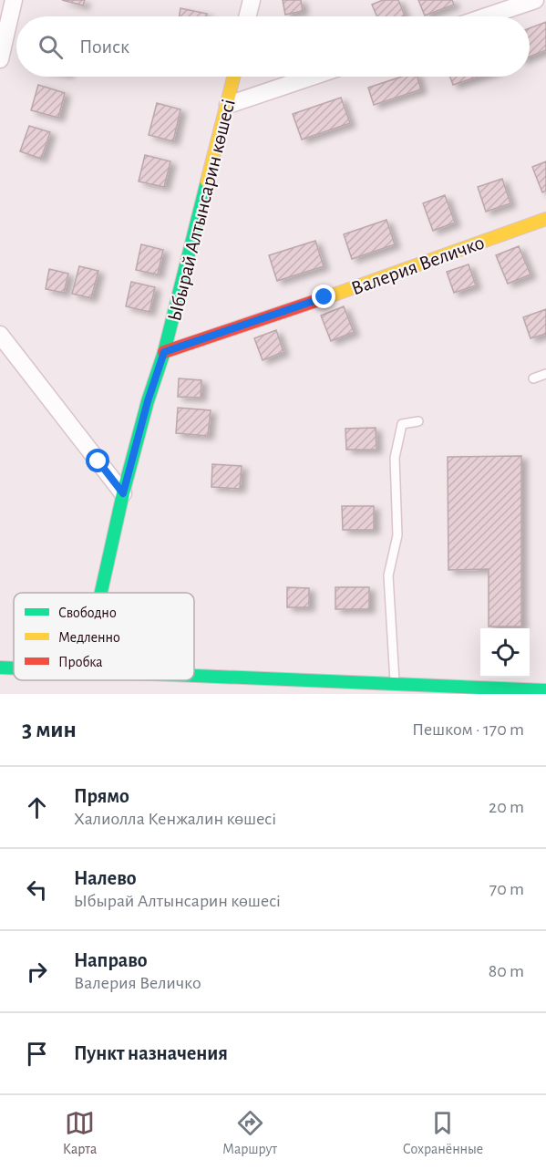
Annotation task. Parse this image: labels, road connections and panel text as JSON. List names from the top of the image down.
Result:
{
  "streets": {
    "street": ["Ыбырай Алтынсарин көшесі", "Валерия Величко"]
  },
  "crossings": [
    ["Ыбырай Алтынсарин көшесі", "Валерия Величко"]
  ],
  "legend": ["Свободно", "Медленно", "Пробка"],
  "page": {
    "search": "Поиск",
    "heading": ["3 мин", "Пешком · 170 m"],
    "list": [
      ["Прямо", "Халиолла Кенжалин көшесі", "20 m"],
      ["Налево", "Ыбырай Алтынсарин көшесі", "70 m"],
      ["Направо", "Валерия Величко", "80 m"],
      "Пункт назначения"
    ],
    "nav": ["Карта", "Маршрут", "Сохранённые"]
  }
}
